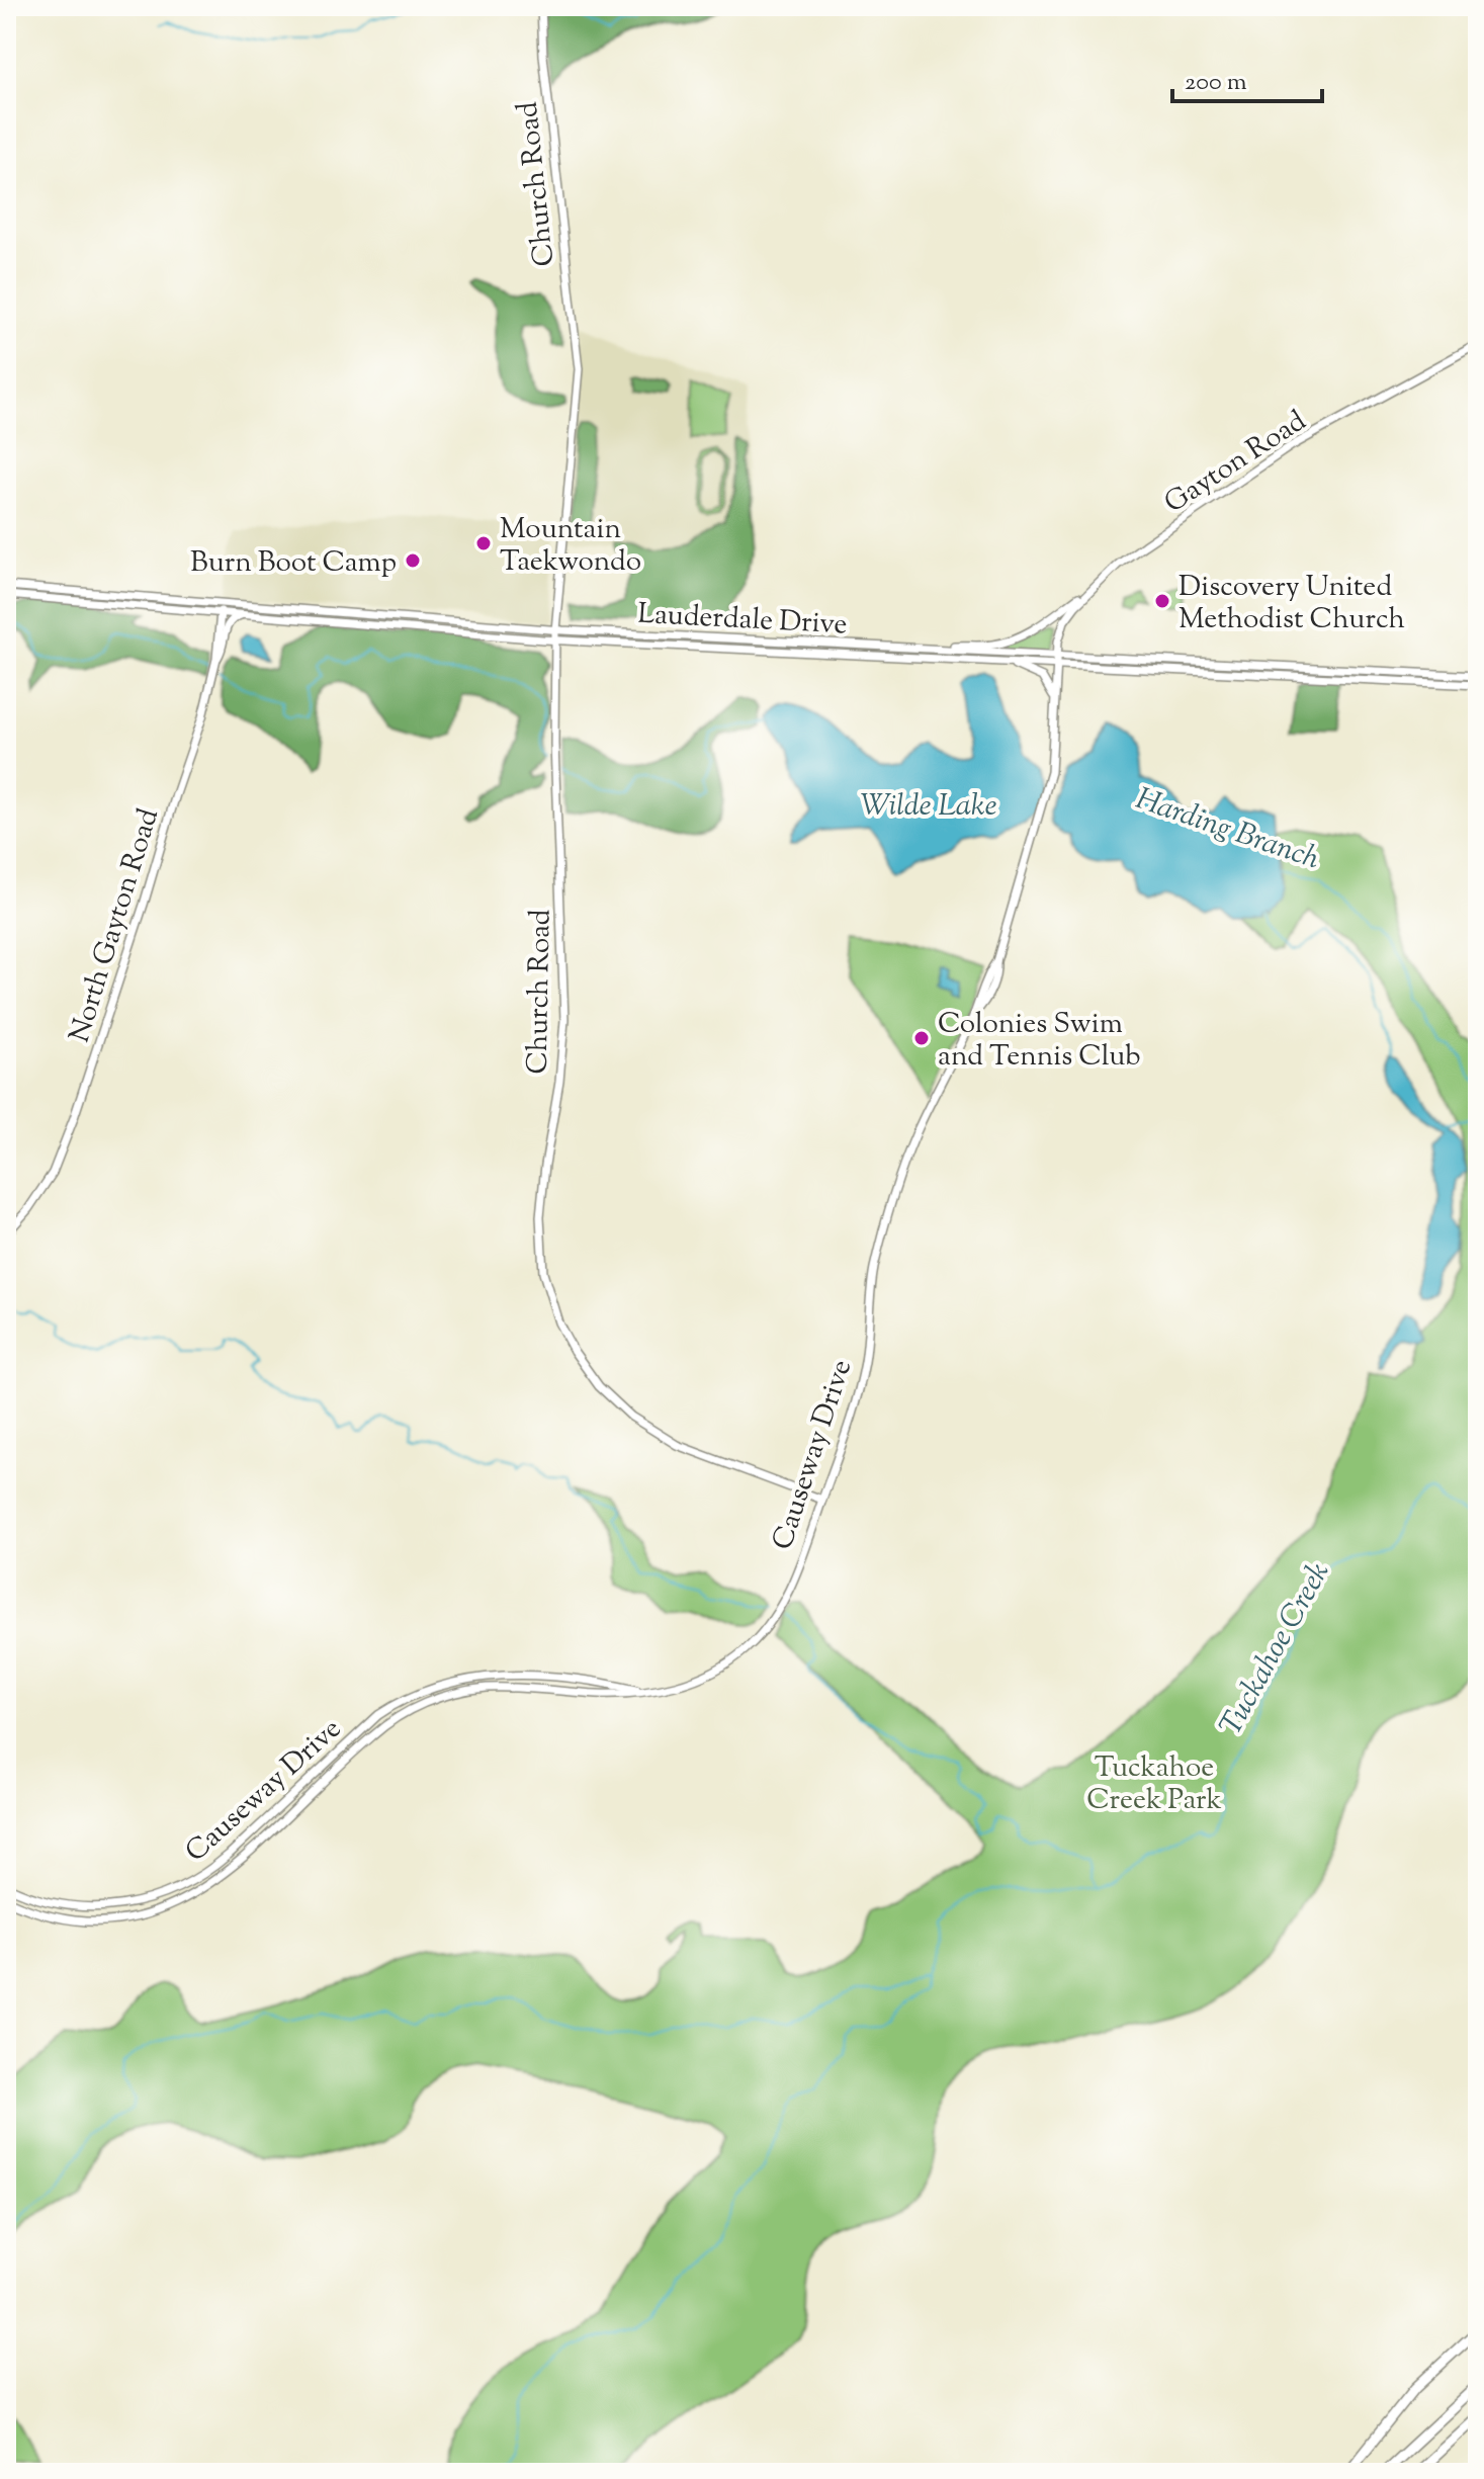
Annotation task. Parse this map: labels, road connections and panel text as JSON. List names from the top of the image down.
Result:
{
  "streets": {
    "street": [
      "Church Road",
      "Gayton Road",
      "Lauderdale Drive",
      "North Gayton Road",
      "Causeway Drive"
    ]
  },
  "crossings": [
    ["Church Road", "Lauderdale Drive"],
    ["Church Road", "Causeway Drive"],
    ["Gayton Road", "Lauderdale Drive"],
    ["Gayton Road", "Causeway Drive"],
    ["Lauderdale Drive", "North Gayton Road"],
    ["Lauderdale Drive", "Causeway Drive"]
  ],
  "water": ["Wilde Lake", "Harding Branch", "Tuckahoe Creek"],
  "parks": ["Tuckahoe Creek Park"],
  "places": [
    "Mountain Taekwondo",
    "Burn Boot Camp",
    "Discovery United Methodist Church",
    "Colonies Swim and Tennis Club"
  ],
  "scale_bar": "200 m"
}
